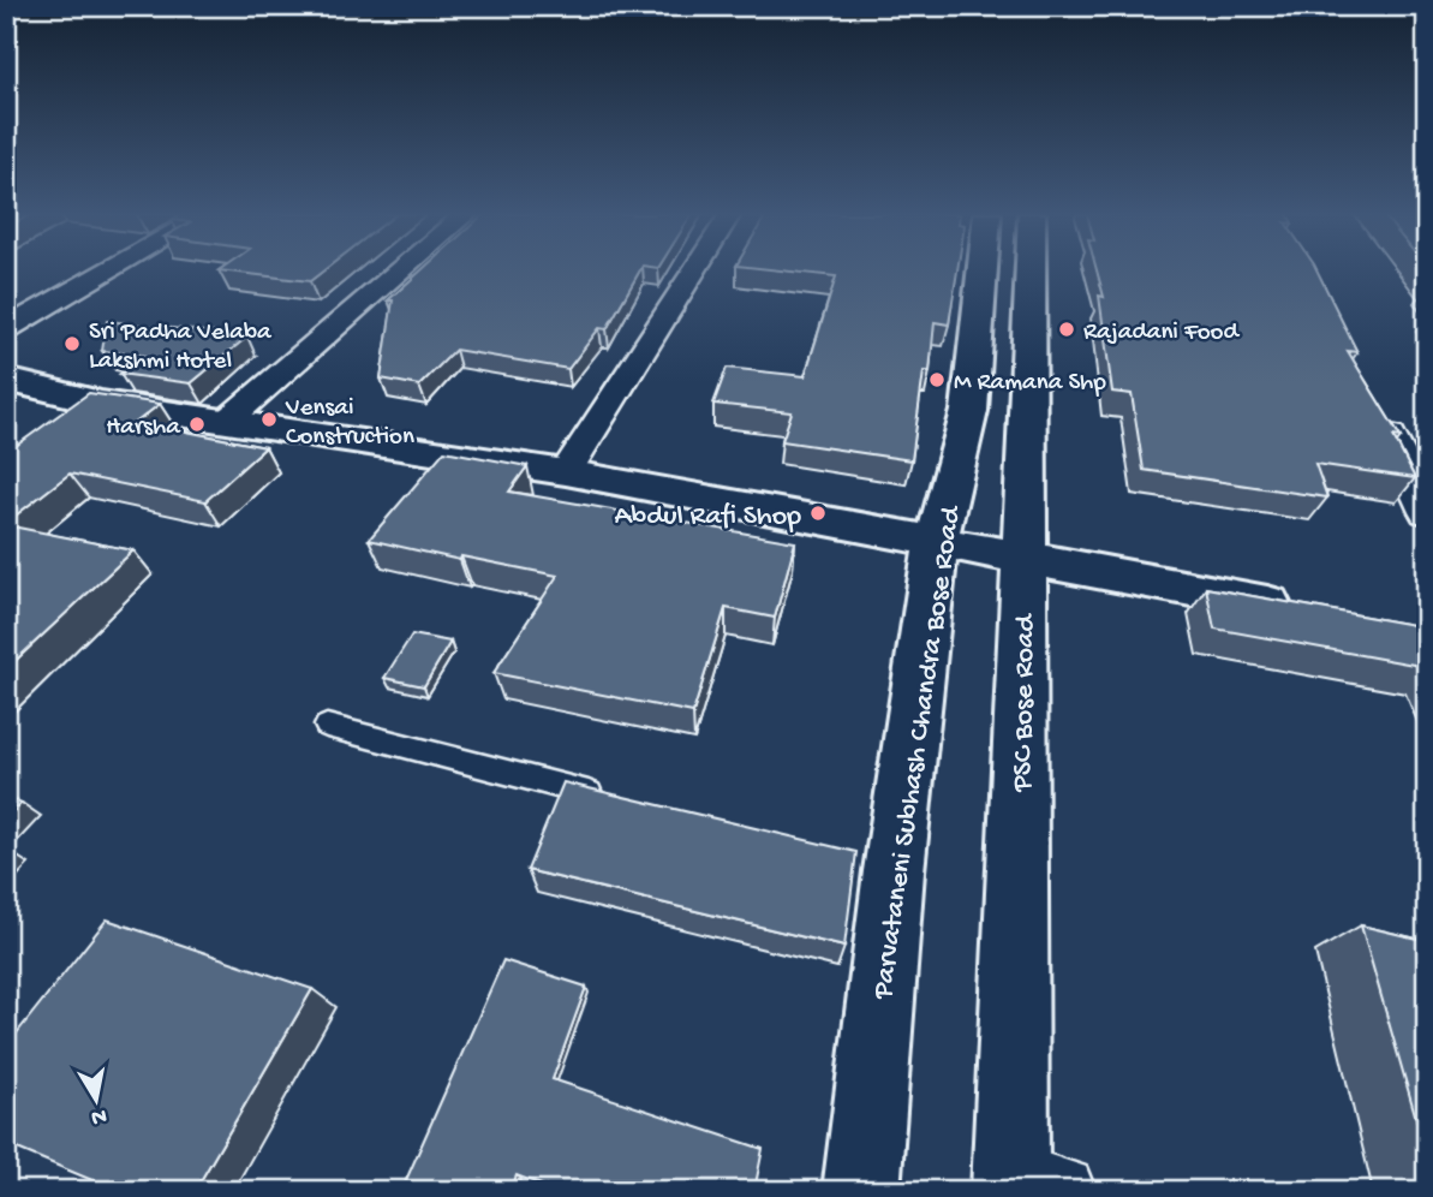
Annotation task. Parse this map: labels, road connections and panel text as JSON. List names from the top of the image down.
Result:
{
  "streets": {
    "street": ["PSC Bose Road", "Parvataneni Subhash Chandra Bose Road"]
  },
  "places": [
    "Rajadani Food",
    "Sri Padha Velaba Lakshmi Hotel",
    "M Ramana Shp",
    "Vensai Construction",
    "Harsha",
    "Abdul Rafi Shop"
  ],
  "north": "bottom"
}
